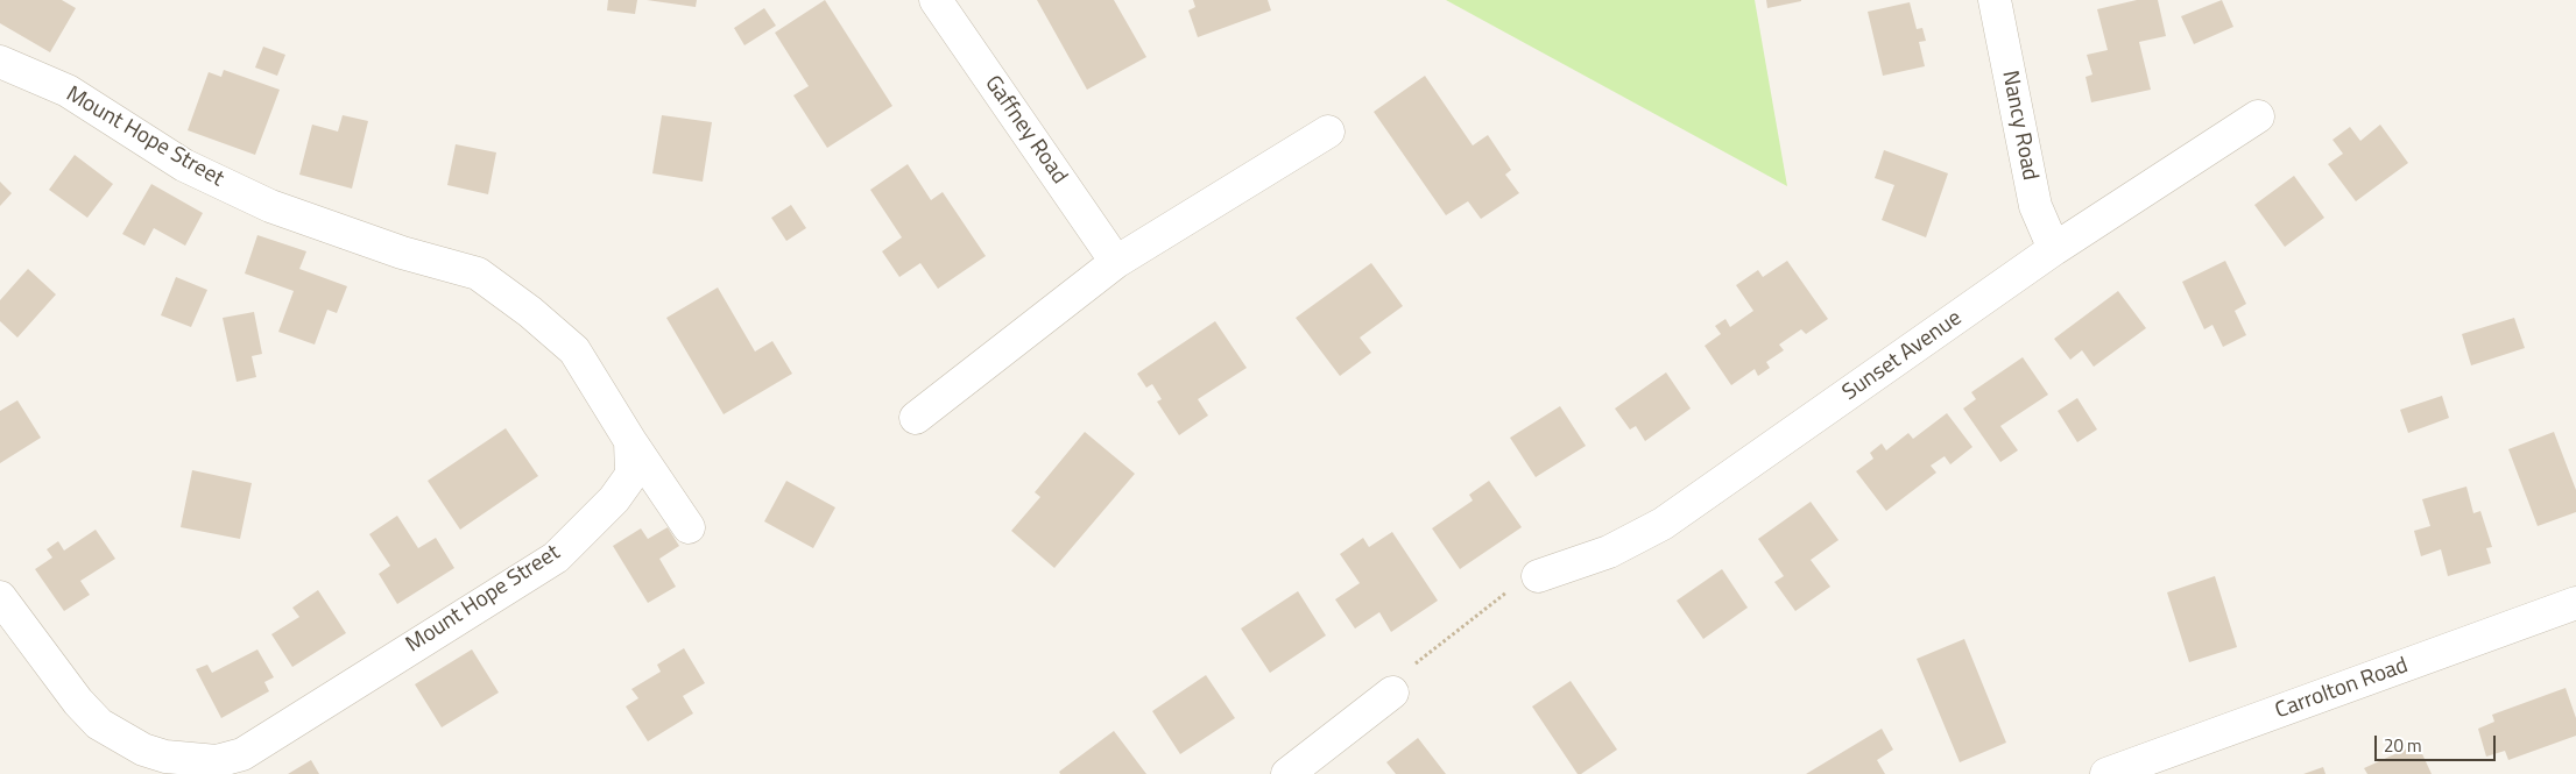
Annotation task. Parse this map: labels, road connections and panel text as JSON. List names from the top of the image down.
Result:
{
  "streets": {
    "street": [
      "Nancy Road",
      "Gaffney Road",
      "Mount Hope Street",
      "Sunset Avenue",
      "Carrolton Road"
    ]
  },
  "crossings": [
    ["Nancy Road", "Sunset Avenue"]
  ],
  "scale_bar": "20 m"
}
